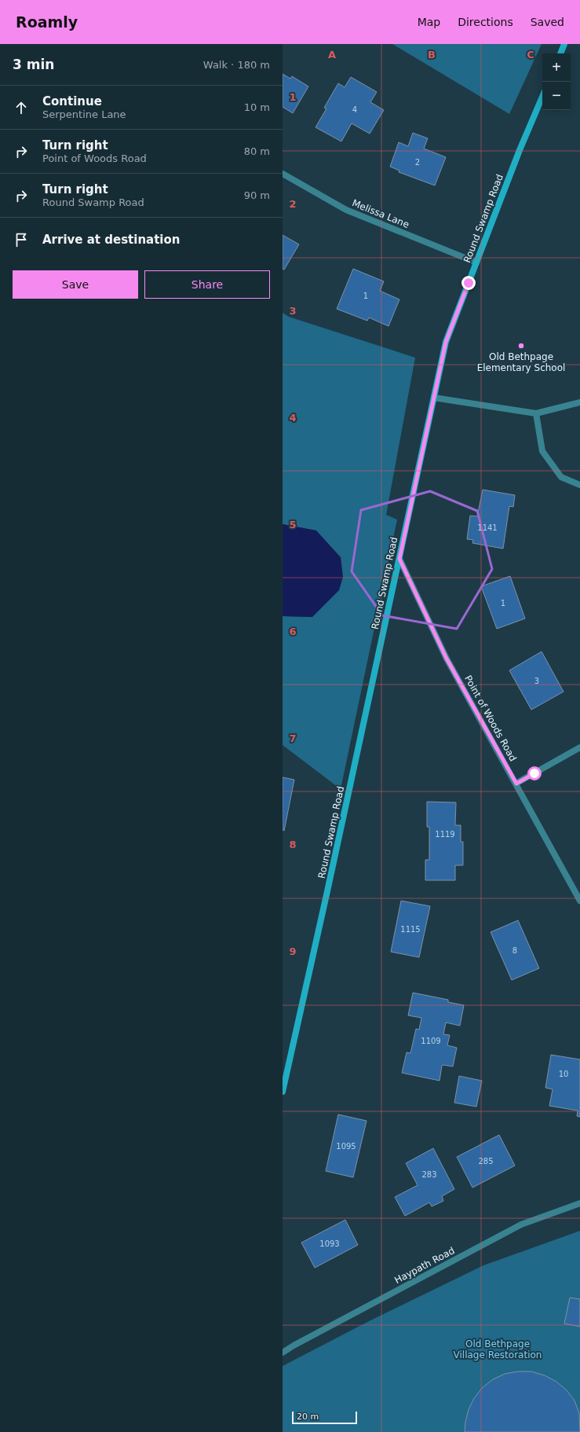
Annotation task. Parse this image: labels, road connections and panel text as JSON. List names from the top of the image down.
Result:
{
  "streets": {
    "main road": ["Round Swamp Road"],
    "street": ["Melissa Lane", "Point of Woods Road", "Haypath Road"]
  },
  "crossings": [
    ["Melissa Lane", "Round Swamp Road"],
    ["Round Swamp Road", "Point of Woods Road"]
  ],
  "parks": ["Old Bethpage Village Restoration"],
  "places": ["Old Bethpage Elementary School"],
  "house_numbers": [
    "4",
    "2",
    "1",
    "1141",
    "1",
    "3",
    "1119",
    "1115",
    "8",
    "1109",
    "10",
    "1095",
    "285",
    "283",
    "1093"
  ],
  "scale_bar": "20 m",
  "page": {
    "header": "Roamly",
    "nav": ["Map", "Directions", "Saved"],
    "heading": ["3 min", "Walk · 180 m"],
    "map_buttons": ["+", "−"],
    "list": [
      ["Continue", "Serpentine Lane", "10 m"],
      ["Turn right", "Point of Woods Road", "80 m"],
      ["Turn right", "Round Swamp Road", "90 m"],
      "Arrive at destination"
    ],
    "buttons": ["Save", "Share"],
    "scale": "20 m"
  },
  "grid": {
    "columns": ["A", "B", "C"],
    "rows": [
      "1",
      "2",
      "3",
      "4",
      "5",
      "6",
      "7",
      "8",
      "9"
    ]
  }
}
